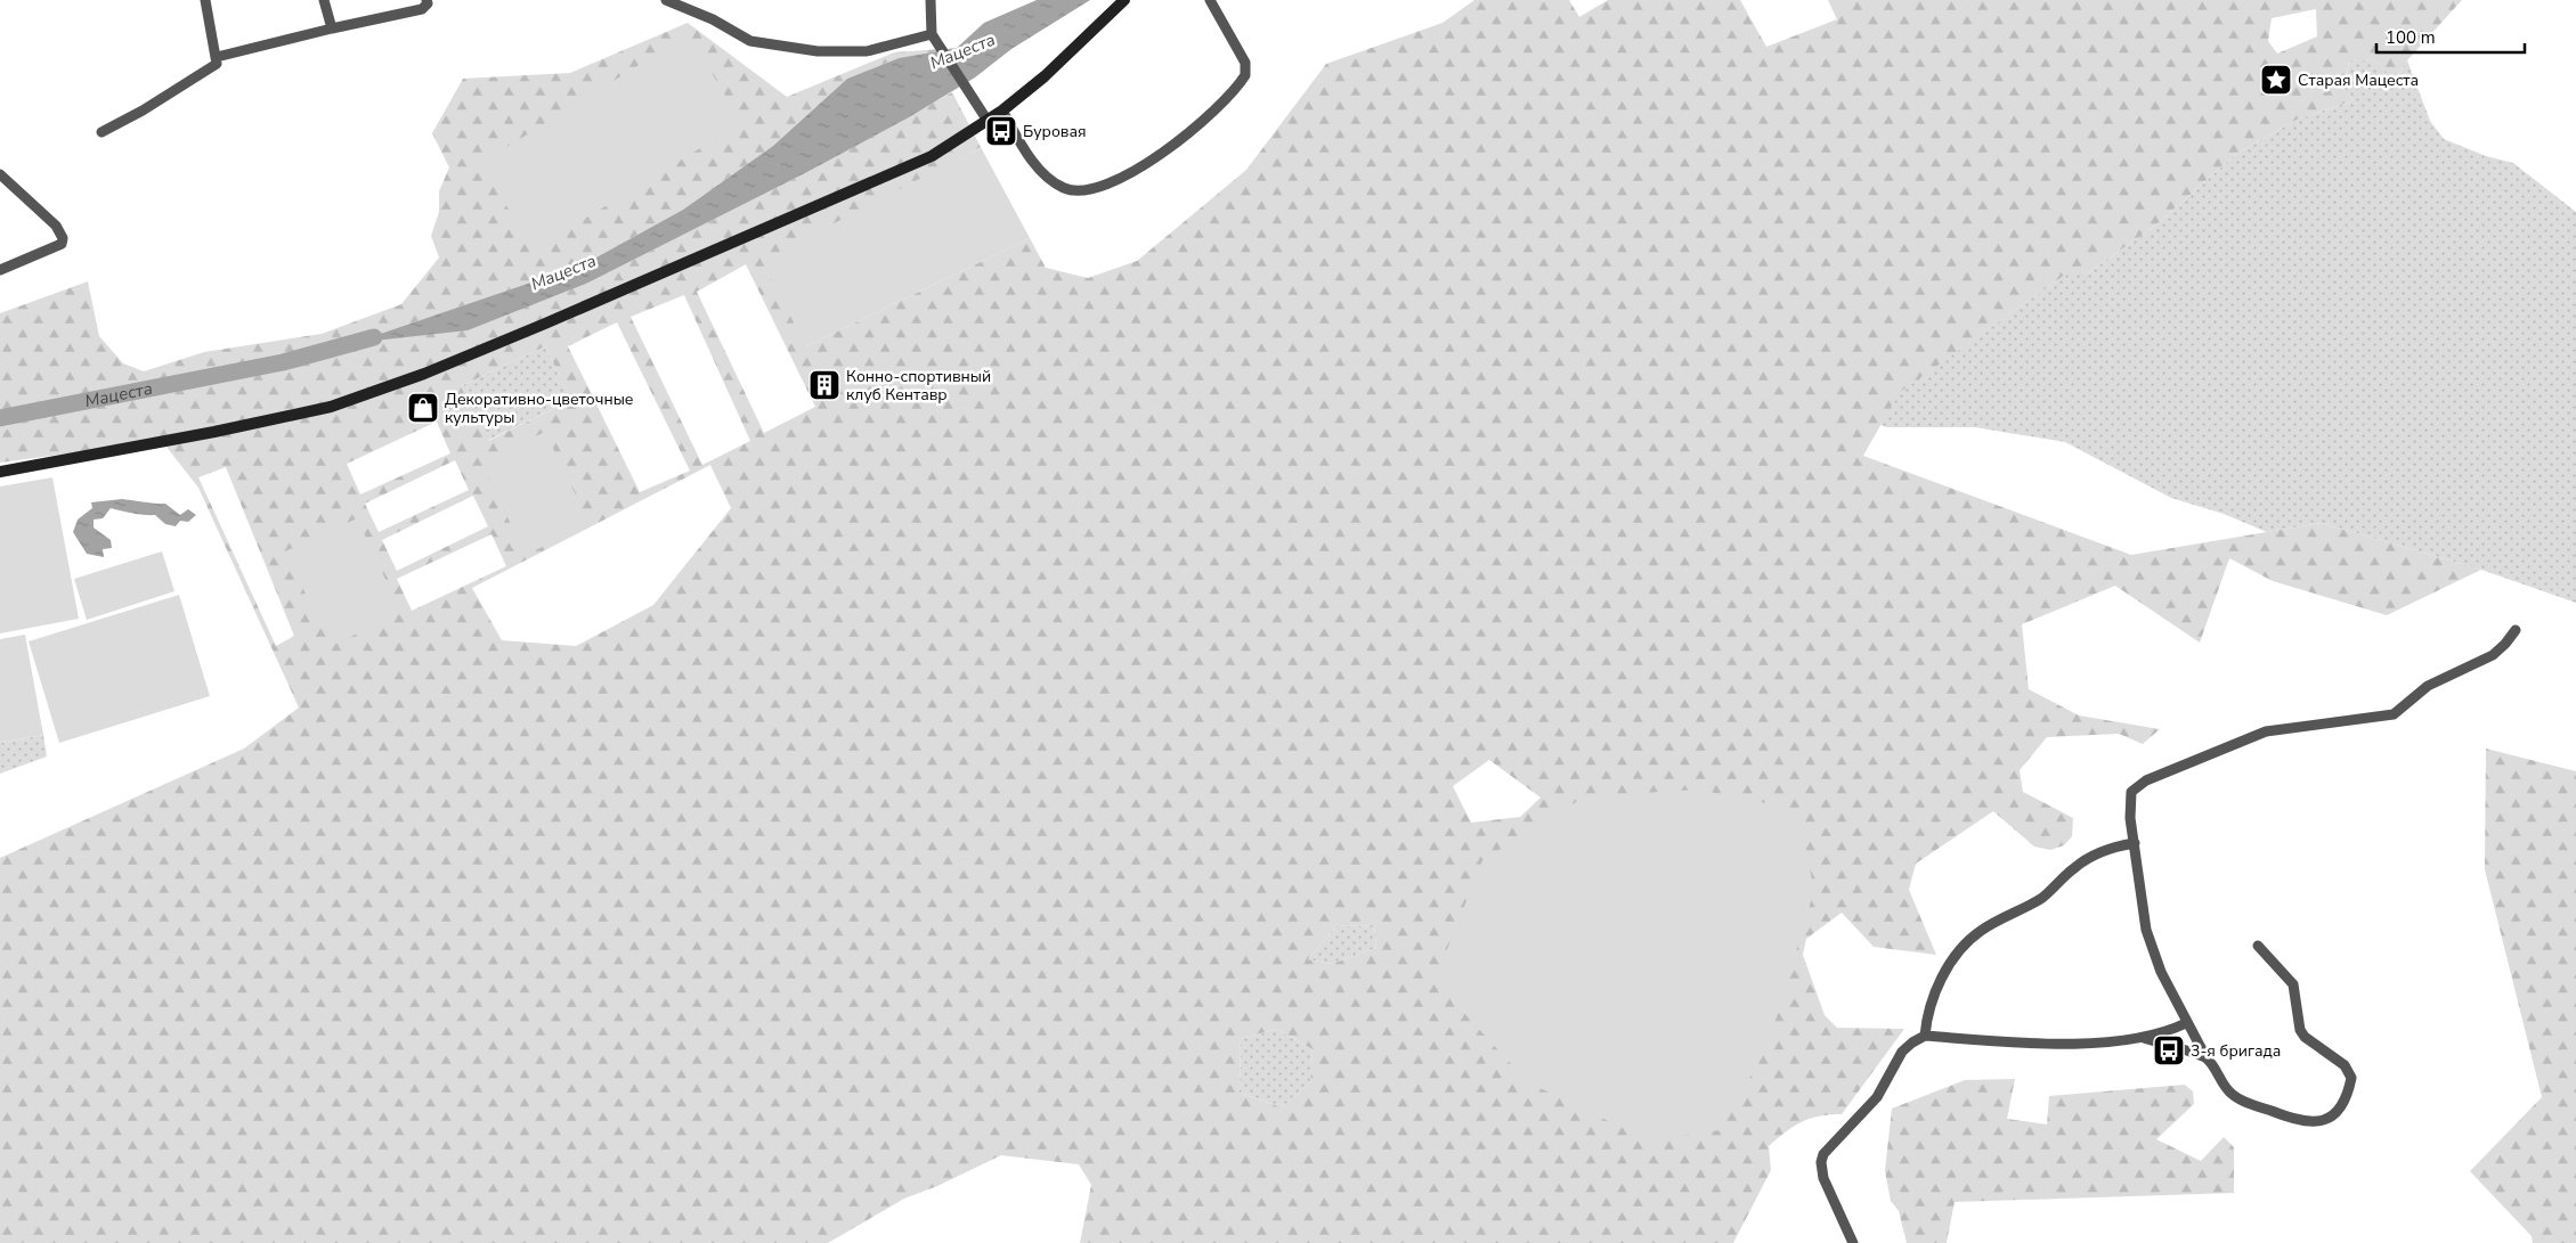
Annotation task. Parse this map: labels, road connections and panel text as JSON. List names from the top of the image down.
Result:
{
  "water": ["Мацеста"],
  "places": {
    "place": ["Старая Мацеста"],
    "bus stop": ["Буровая", "3-я бригада"],
    "building": ["Конно-спортивный клуб Кентавр"],
    "shop": ["Декоративно-цветочные культуры"]
  },
  "scale_bar": "100 m"
}
